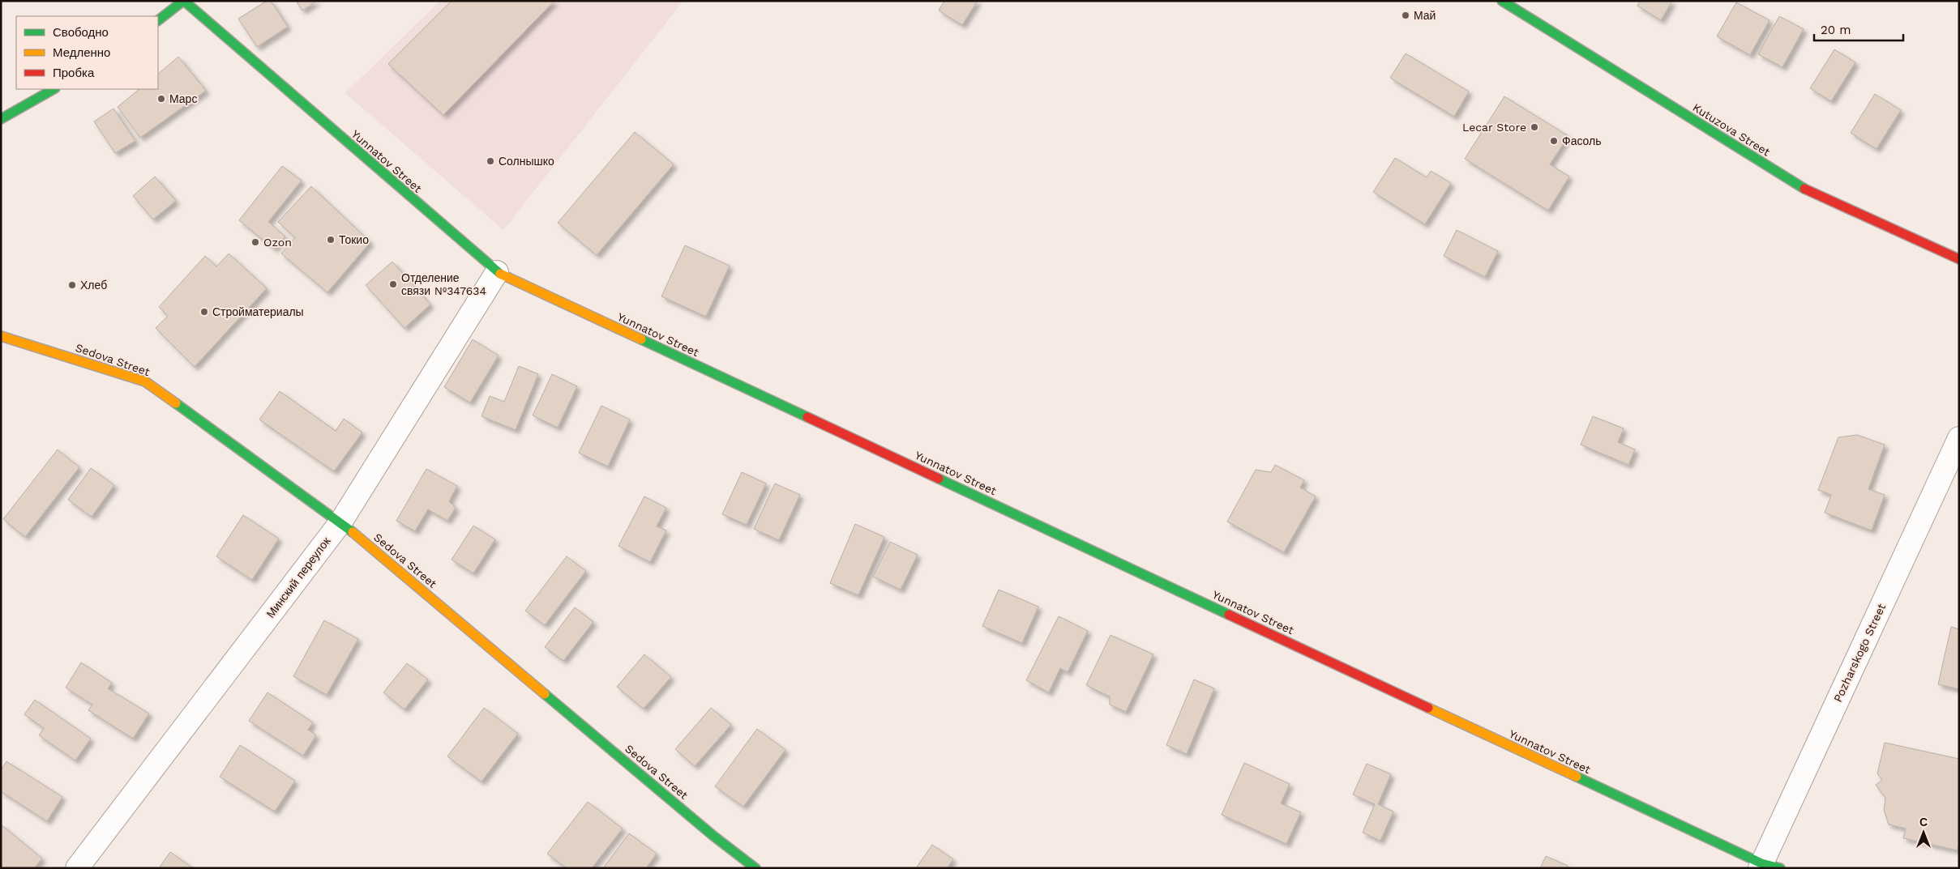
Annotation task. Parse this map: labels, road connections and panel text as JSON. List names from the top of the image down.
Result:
{
  "streets": {
    "street": [
      "Kutuzova Street",
      "Yunnatov Street",
      "Sedova Street",
      "Минский переулок",
      "Pozharskogo Street"
    ]
  },
  "crossings": [
    ["Yunnatov Street", "Минский переулок"],
    ["Yunnatov Street", "Pozharskogo Street"],
    ["Sedova Street", "Минский переулок"]
  ],
  "places": [
    "Май",
    "Марс",
    "Lecar Store",
    "Фасоль",
    "Солнышко",
    "Токио",
    "Ozon",
    "Отделение связи №347634",
    "Хлеб",
    "Стройматериалы"
  ],
  "legend": ["Свободно", "Медленно", "Пробка"],
  "scale_bar": "20 m",
  "north": "top"
}
